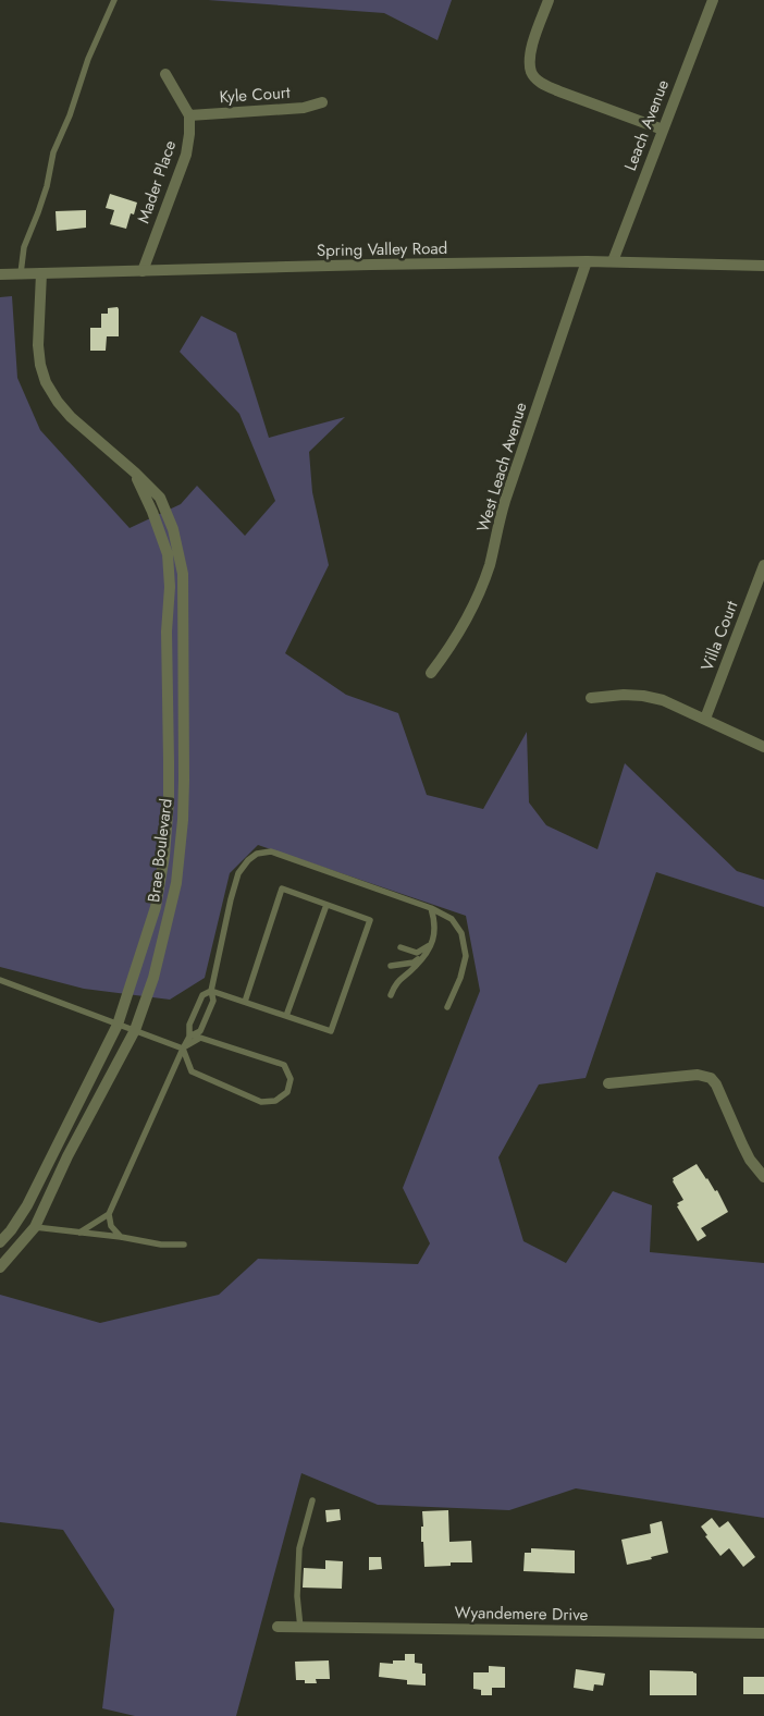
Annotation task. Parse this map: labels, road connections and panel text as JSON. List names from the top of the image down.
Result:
{
  "streets": {
    "street": [
      "Kyle Court",
      "Leach Avenue",
      "Mader Place",
      "Spring Valley Road",
      "West Leach Avenue",
      "Villa Court",
      "Brae Boulevard",
      "Wyandemere Drive"
    ]
  },
  "crossings": [
    ["Kyle Court", "Mader Place"],
    ["Leach Avenue", "Spring Valley Road"],
    ["Mader Place", "Spring Valley Road"],
    ["Spring Valley Road", "West Leach Avenue"],
    ["Spring Valley Road", "Brae Boulevard"]
  ]
}
